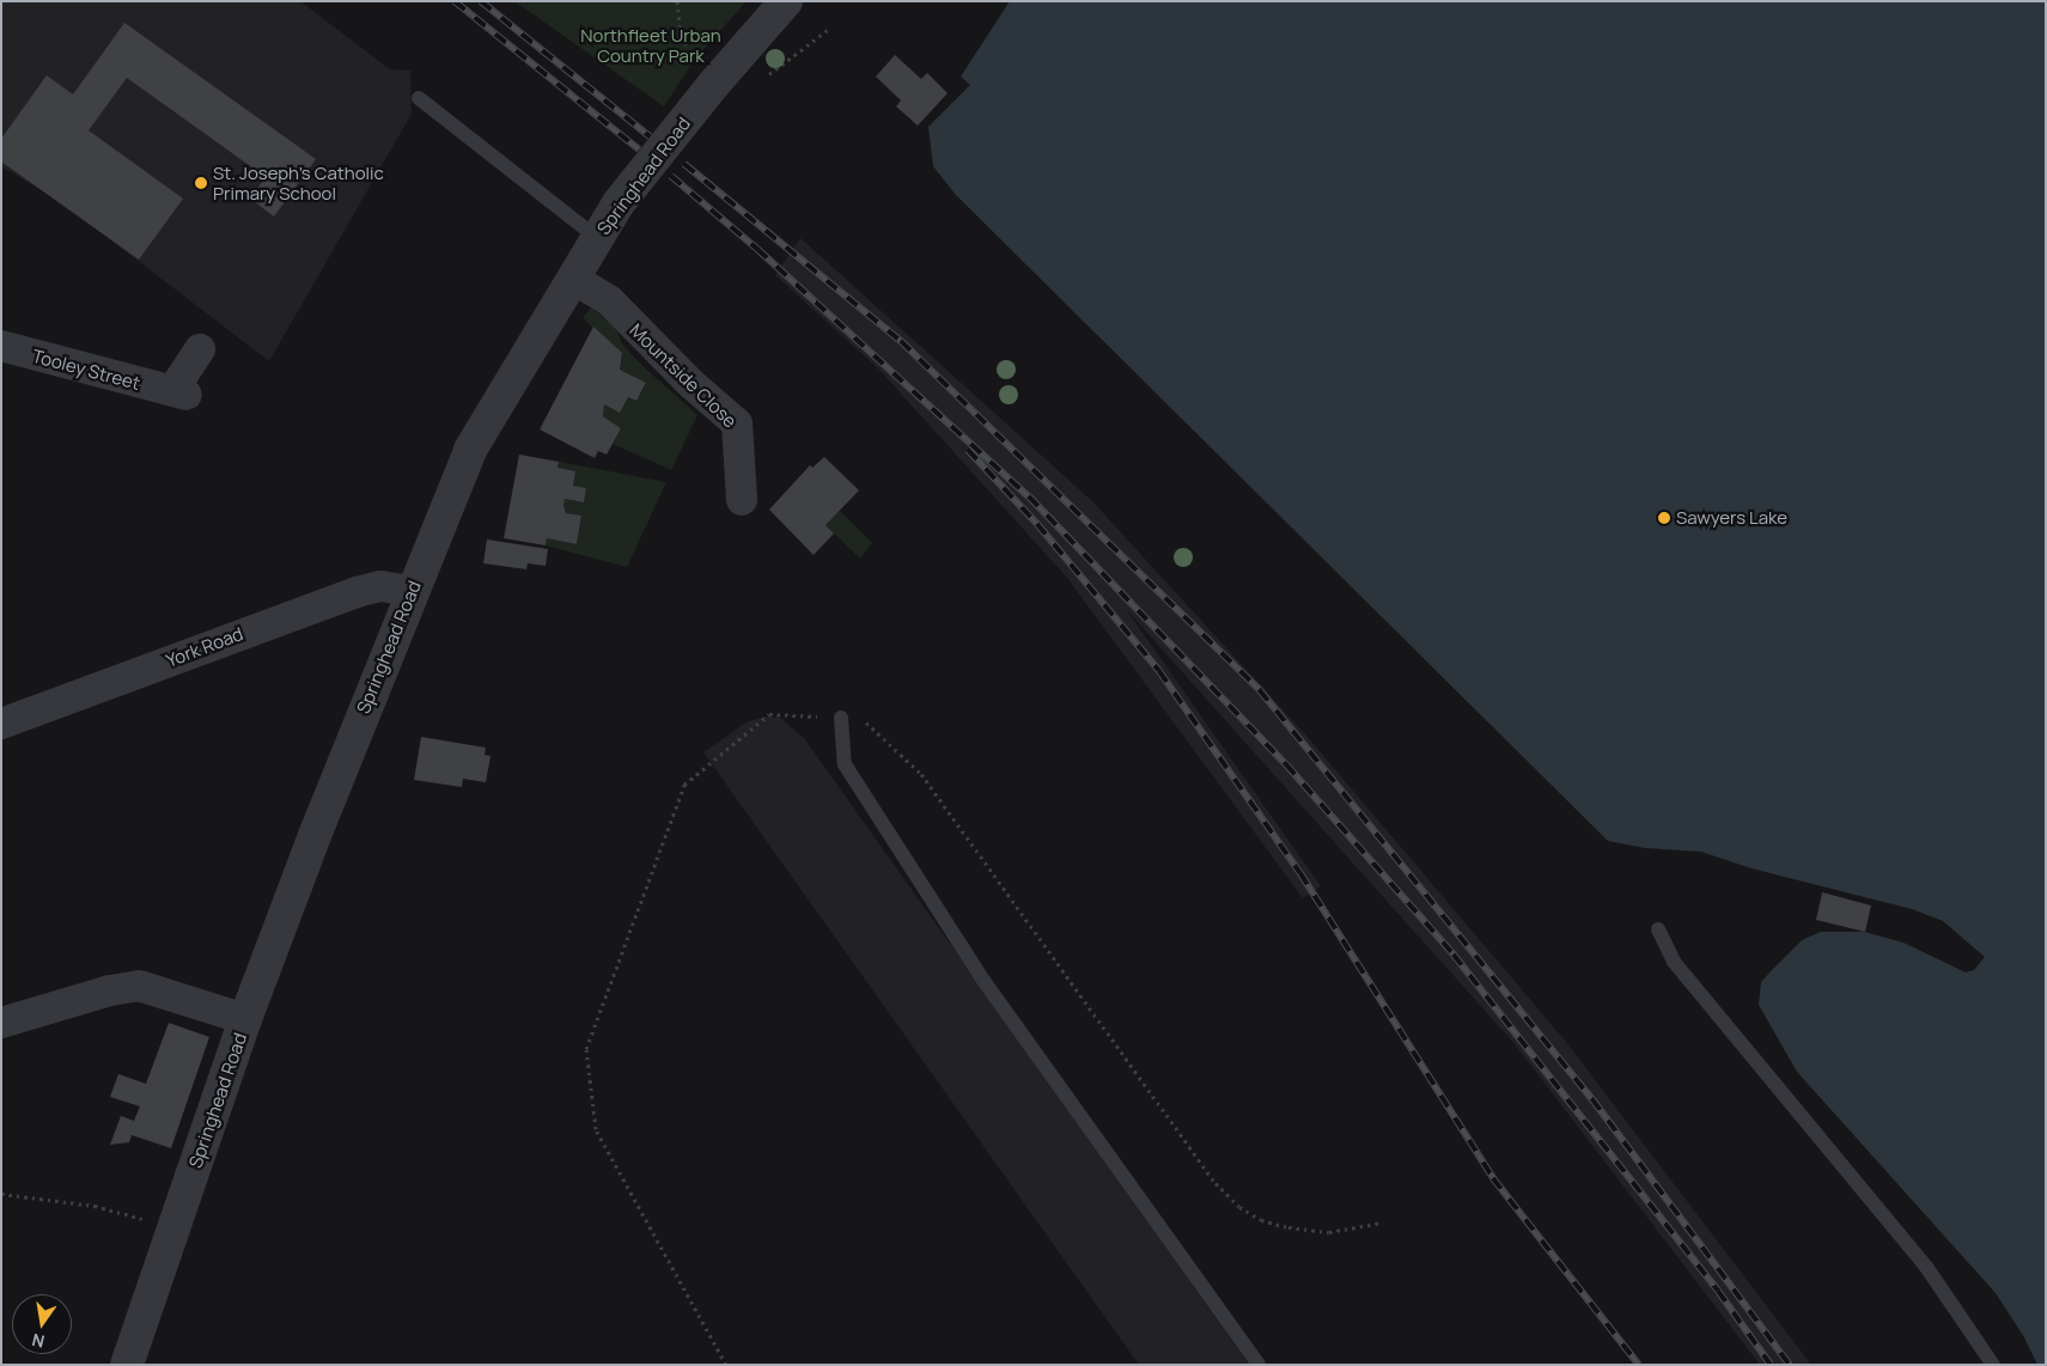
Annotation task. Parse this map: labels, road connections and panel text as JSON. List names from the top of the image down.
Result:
{
  "streets": {
    "street": [
      "Springhead Road",
      "Tooley Street",
      "Mountside Close",
      "York Road"
    ]
  },
  "crossings": [
    ["Springhead Road", "Mountside Close"],
    ["Springhead Road", "York Road"]
  ],
  "parks": ["Northfleet Urban Country Park"],
  "places": ["St. Joseph's Catholic Primary School", "Sawyers Lake"],
  "north": "bottom"
}
